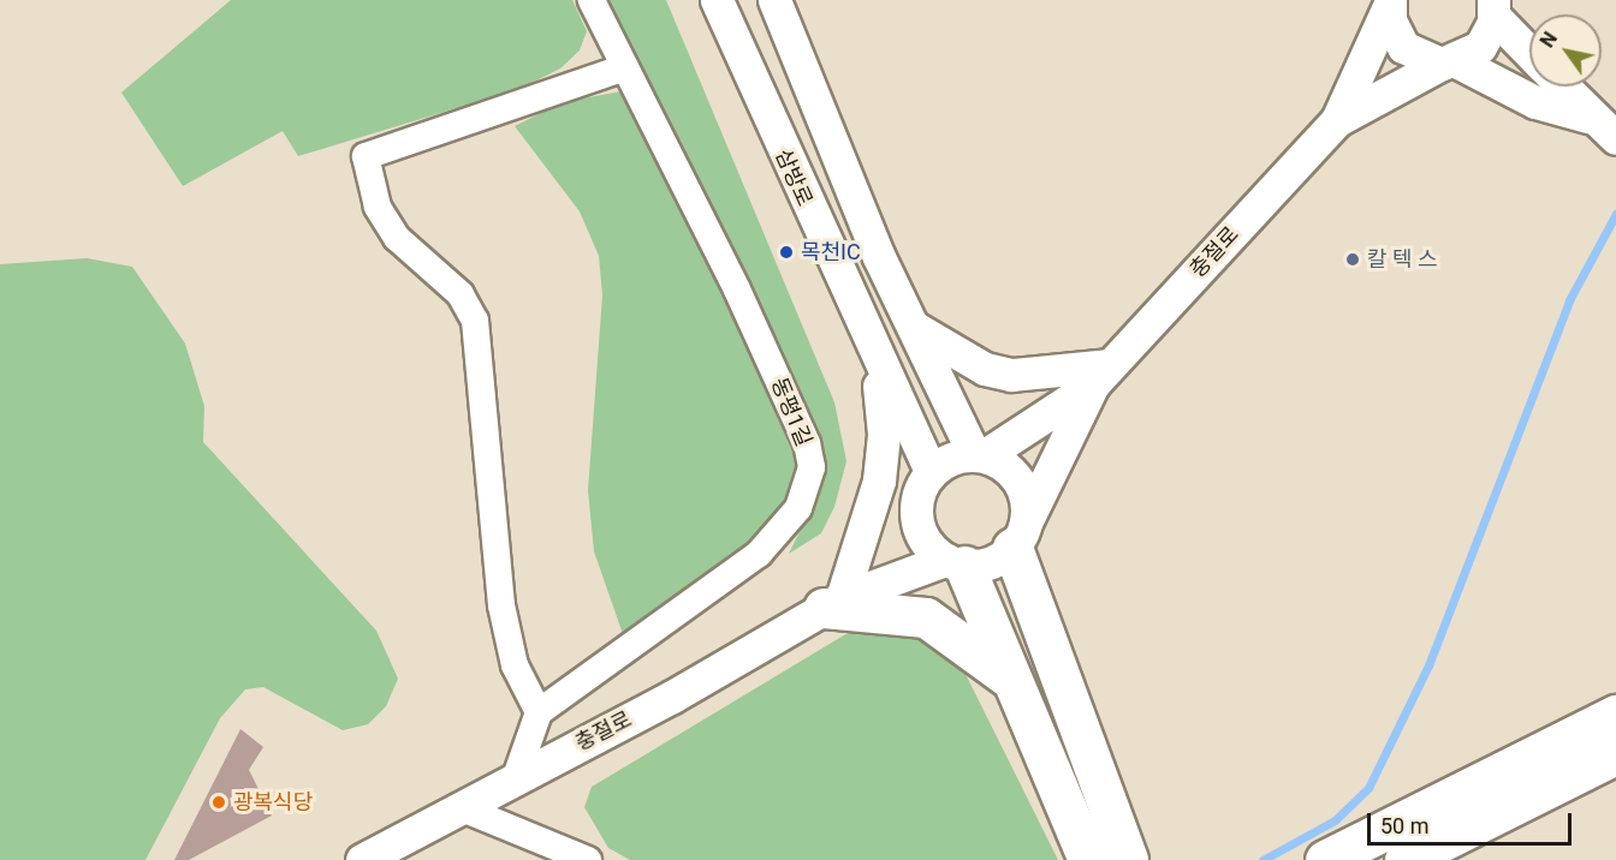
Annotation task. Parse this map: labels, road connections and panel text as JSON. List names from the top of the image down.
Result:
{
  "streets": {
    "street": ["삼방로", "충절로", "동평1길"]
  },
  "crossings": [
    ["삼방로", "충절로"]
  ],
  "places": ["목천IC", "칼 텍 스", "광복식당"],
  "scale_bar": "50 m",
  "north": "top left"
}
